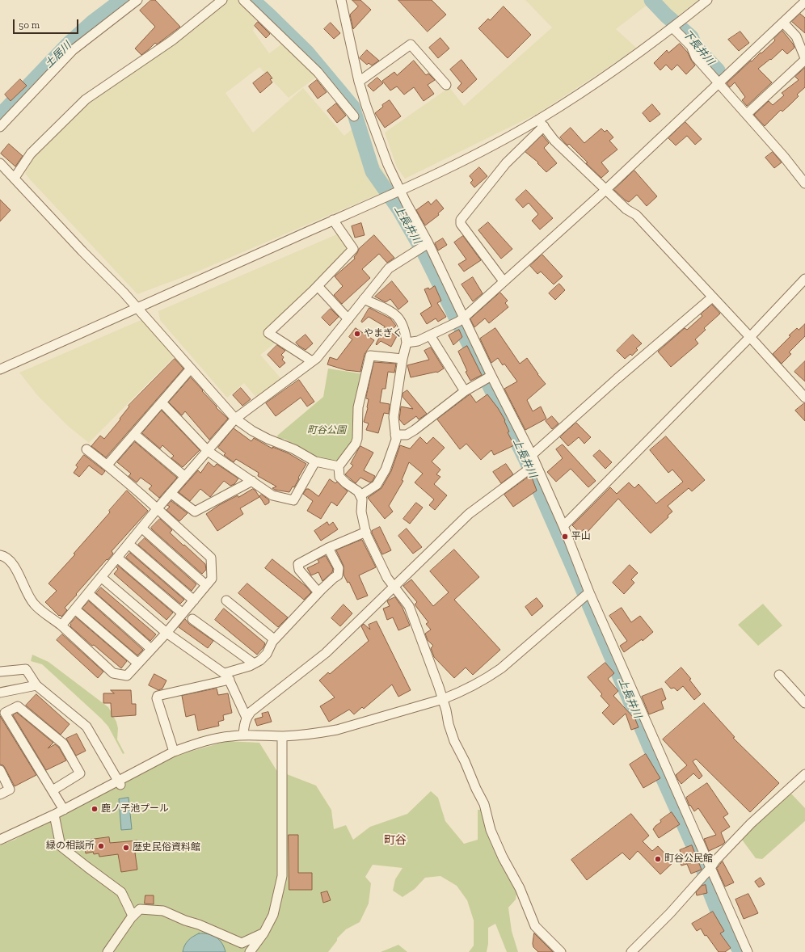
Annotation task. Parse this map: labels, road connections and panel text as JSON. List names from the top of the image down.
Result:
{
  "districts": ["町谷"],
  "water": ["下長井川", "土居川", "上長井川"],
  "parks": ["町谷公園"],
  "places": [
    "やまぎく",
    "平山",
    "鹿ノ子池プール",
    "緑の相談所",
    "歴史民俗資料館",
    "町谷公民館"
  ],
  "scale_bar": "50 m"
}
